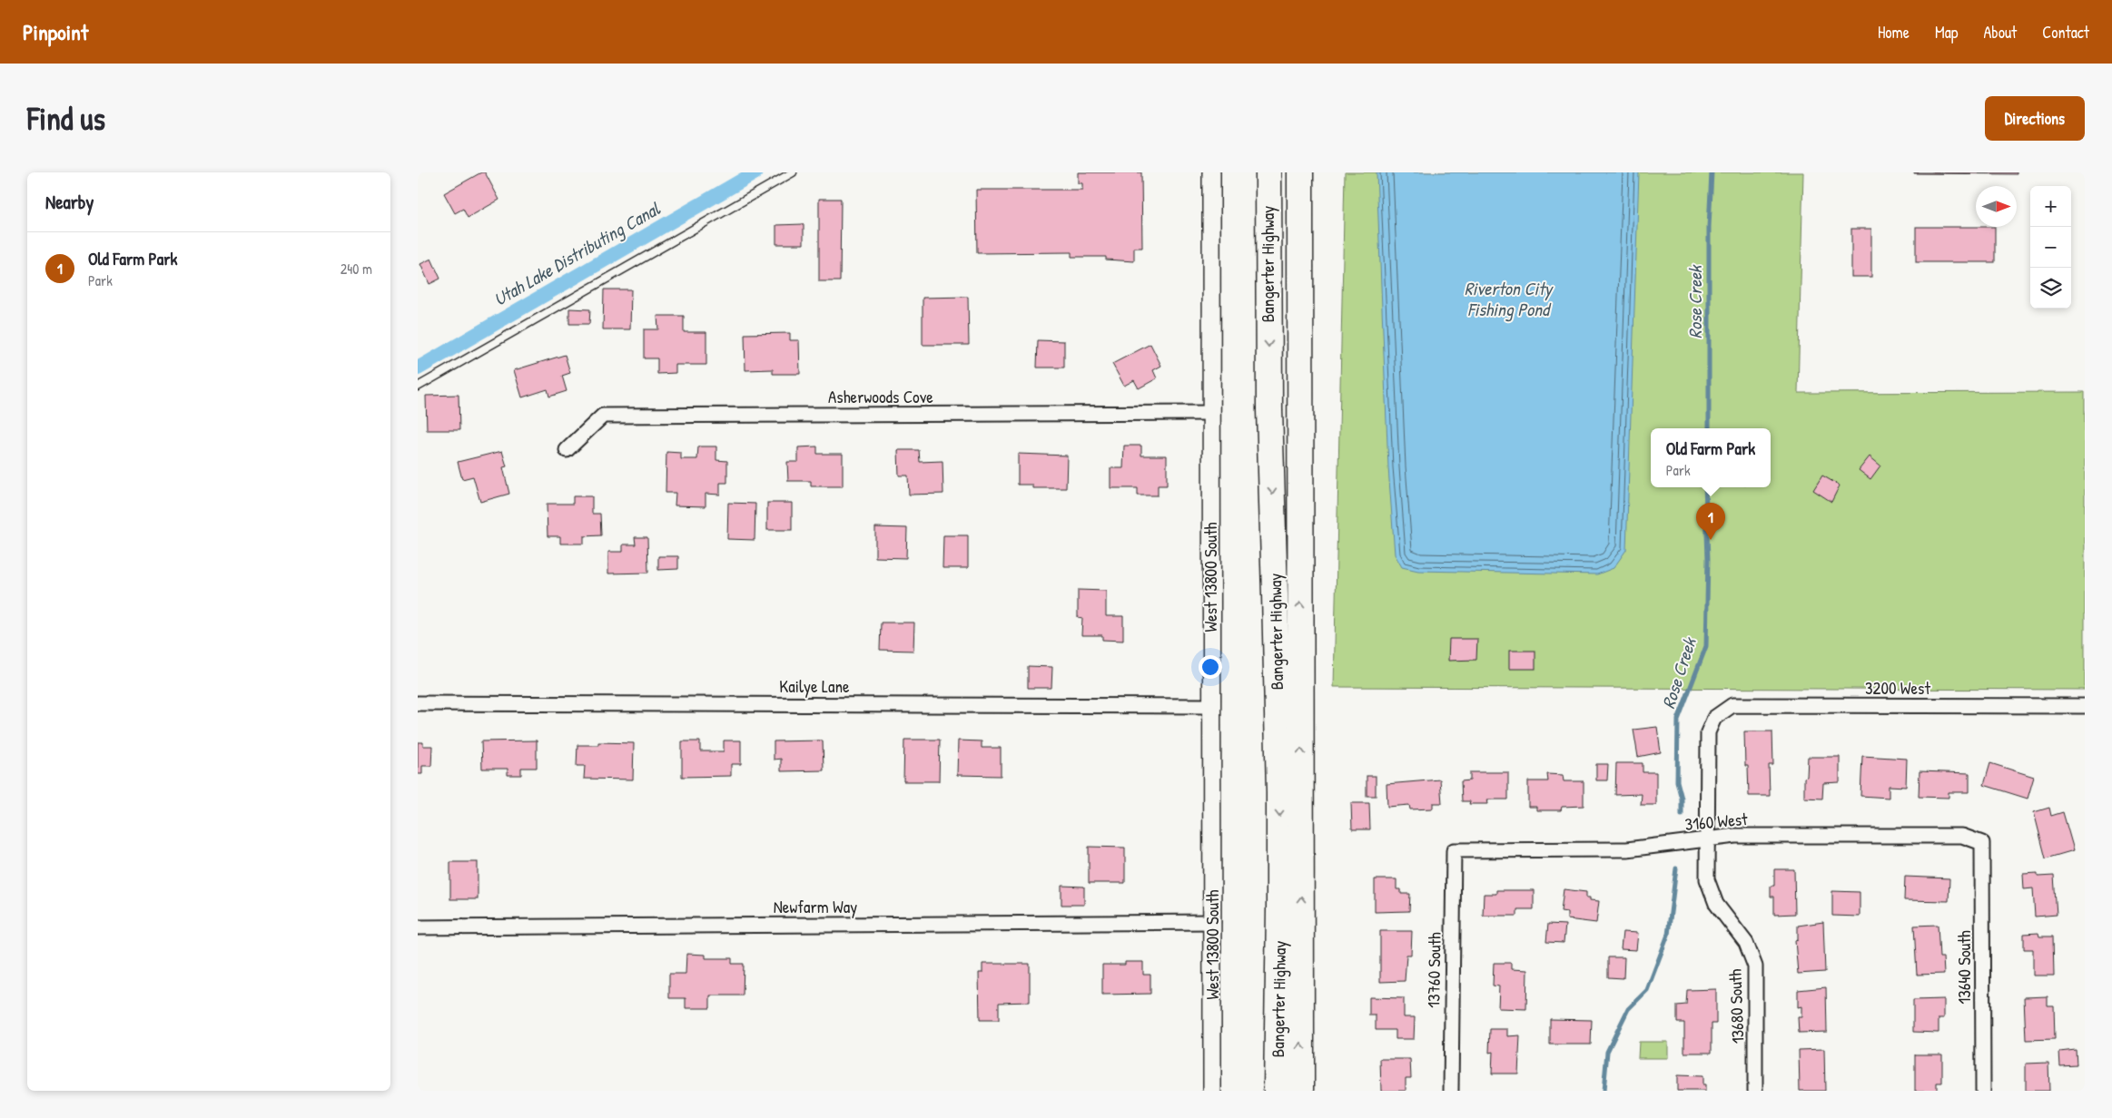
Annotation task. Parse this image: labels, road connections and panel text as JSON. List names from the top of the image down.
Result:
{
  "streets": {
    "highway": ["Bangerter Highway"],
    "street": [
      "Asherwoods Cove",
      "West 13800 South",
      "Kailye Lane",
      "3200 West",
      "3160 West",
      "Newfarm Way",
      "13640 South",
      "13760 South",
      "13680 South"
    ]
  },
  "crossings": [
    ["Asherwoods Cove", "West 13800 South"],
    ["West 13800 South", "Kailye Lane"],
    ["West 13800 South", "Newfarm Way"],
    ["3200 West", "13680 South"],
    ["3160 West", "13640 South"],
    ["3160 West", "13760 South"],
    ["3160 West", "13680 South"]
  ],
  "water": ["Utah Lake Distributing Canal", "Riverton City Fishing Pond", "Rose Creek"],
  "north": "right",
  "page": {
    "header": "Pinpoint",
    "nav": [
      "Home",
      "Map",
      "About",
      "Contact"
    ],
    "buttons": "Directions",
    "title": "Find us",
    "heading": "Nearby",
    "map_buttons": ["+", "−"],
    "list": [
      {
        "mark": "1",
        "name": "Old Farm Park",
        "note": "Park",
        "value": "240 m"
      }
    ],
    "popup": ["Old Farm Park", "Park"],
    "pins": "1"
  }
}
